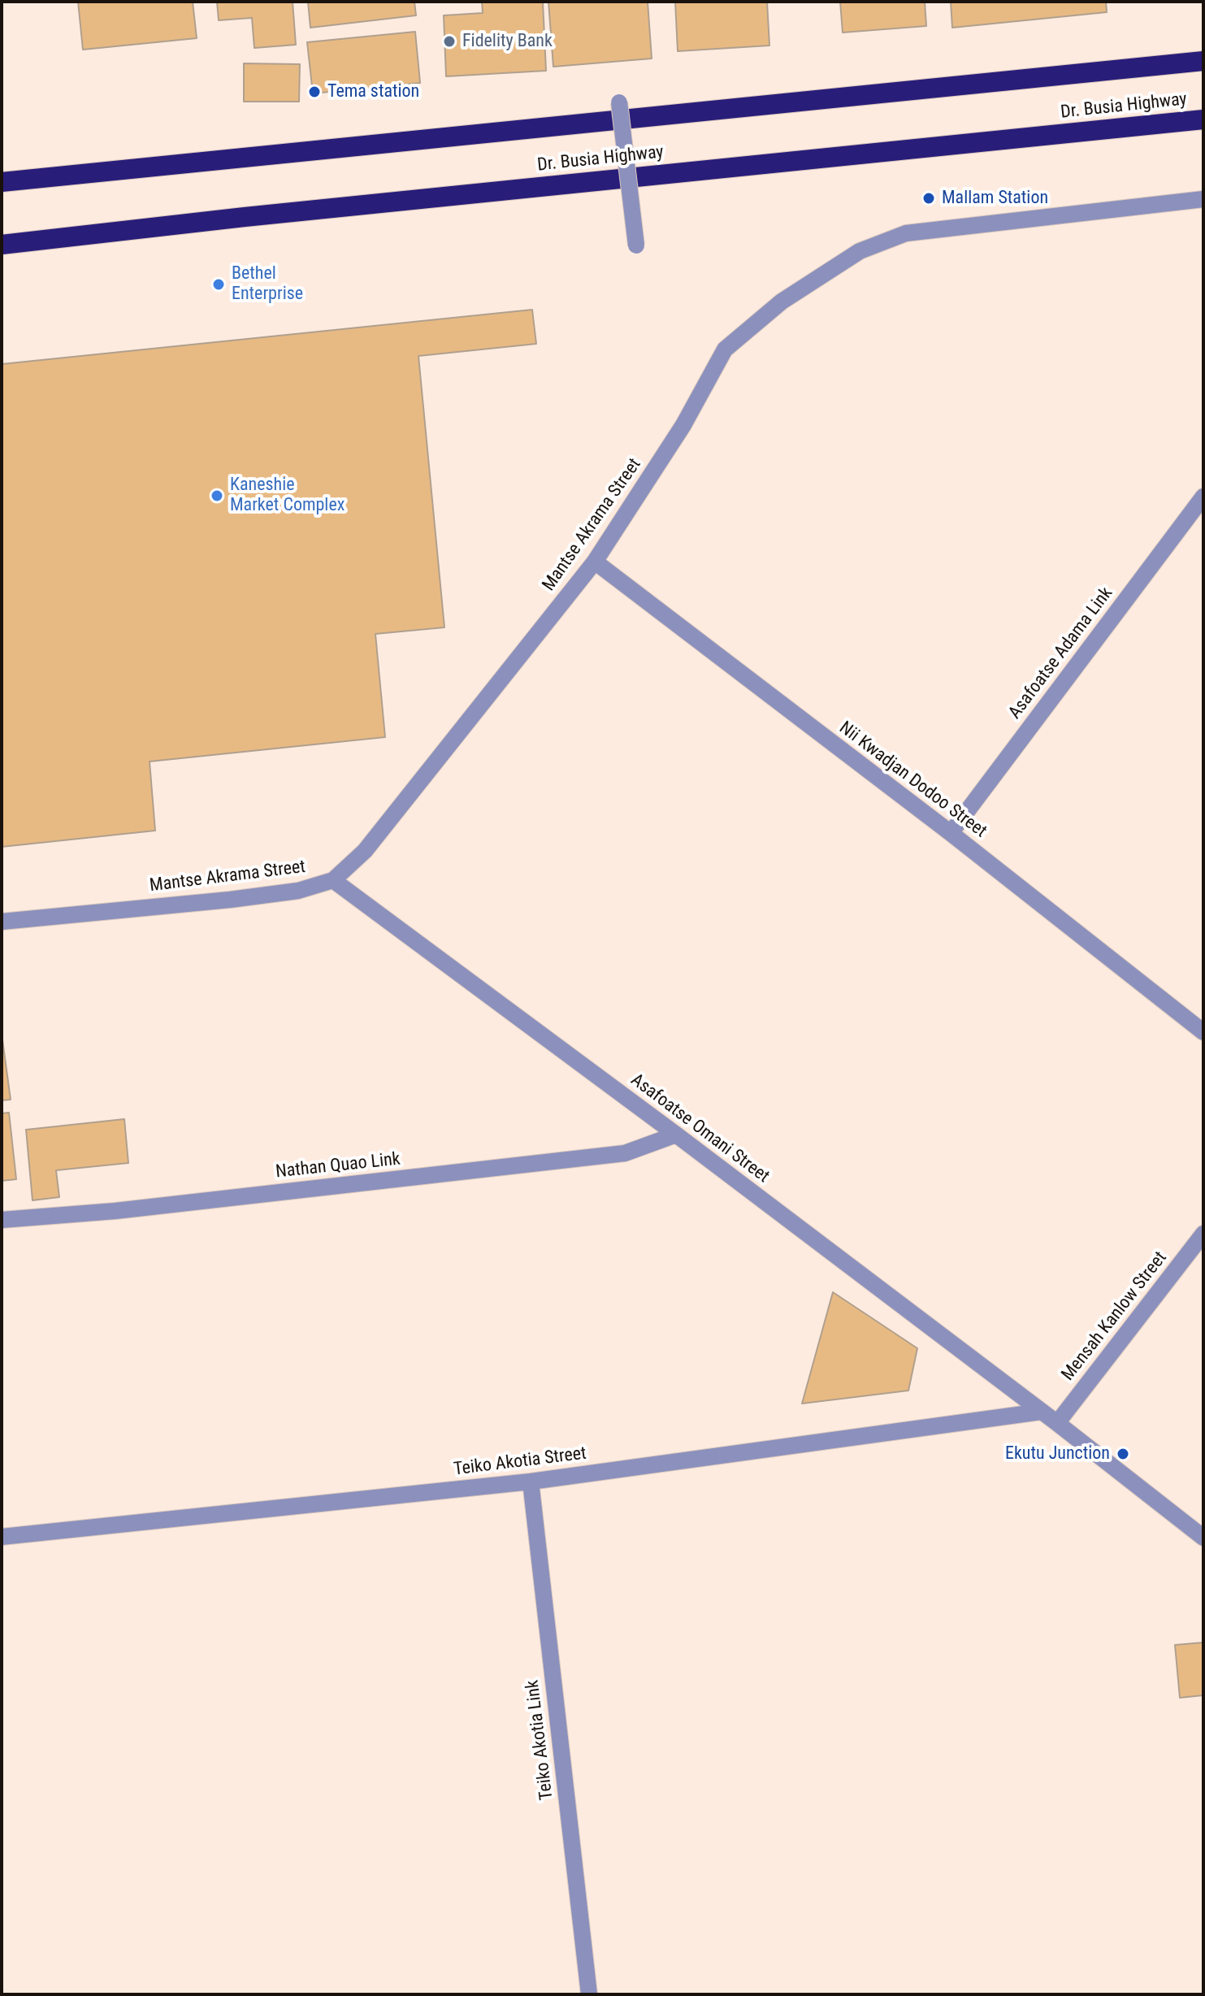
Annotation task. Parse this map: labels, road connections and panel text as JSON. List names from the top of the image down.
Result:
{
  "streets": {
    "highway": ["Dr. Busia Highway"],
    "street": [
      "Mantse Akrama Street",
      "Asafoatse Adama Link",
      "Nii Kwadjan Dodoo Street",
      "Asafoatse Omani Street",
      "Nathan Quao Link",
      "Mensah Kanlow Street",
      "Teiko Akotia Street",
      "Teiko Akotia Link"
    ]
  },
  "crossings": [
    ["Mantse Akrama Street", "Nii Kwadjan Dodoo Street"],
    ["Mantse Akrama Street", "Asafoatse Omani Street"],
    ["Asafoatse Adama Link", "Nii Kwadjan Dodoo Street"],
    ["Asafoatse Omani Street", "Nathan Quao Link"],
    ["Asafoatse Omani Street", "Mensah Kanlow Street"],
    ["Asafoatse Omani Street", "Teiko Akotia Street"],
    ["Teiko Akotia Street", "Teiko Akotia Link"]
  ],
  "places": [
    "Fidelity Bank",
    "Tema station",
    "Mallam Station",
    "Bethel Enterprise",
    "Kaneshie Market Complex",
    "Ekutu Junction"
  ]
}
